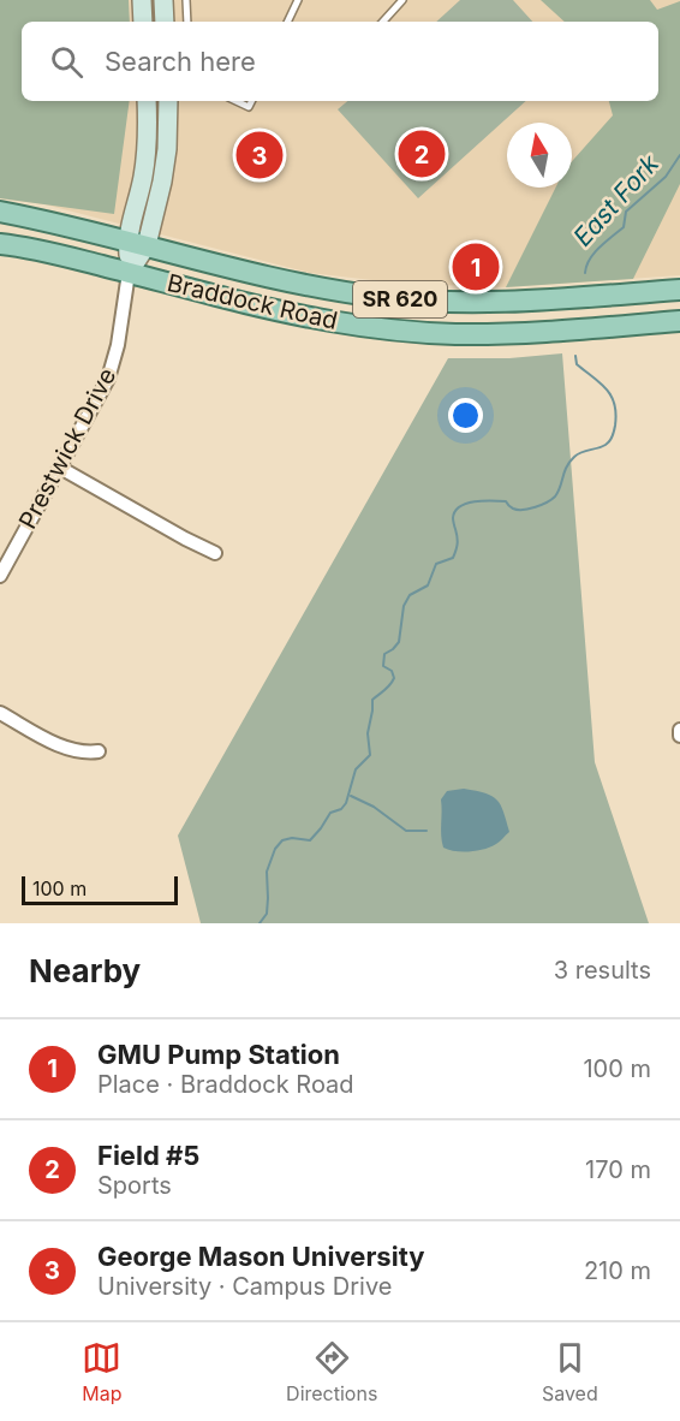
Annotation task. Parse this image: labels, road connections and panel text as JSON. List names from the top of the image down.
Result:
{
  "streets": {
    "main road": ["SR 620", "Braddock Road"],
    "street": ["Prestwick Drive"]
  },
  "crossings": [
    ["Braddock Road", "Prestwick Drive"]
  ],
  "water": ["East Fork"],
  "scale_bar": "100 m",
  "north": "top",
  "page": {
    "search": "Search here",
    "pins": ["2", "3", "1"],
    "scale": "100 m",
    "heading": ["Nearby", "3 results"],
    "list": [
      {
        "mark": "1",
        "name": "GMU Pump Station",
        "note": "Place · Braddock Road",
        "value": "100 m"
      },
      {
        "mark": "2",
        "name": "Field #5",
        "note": "Sports",
        "value": "170 m"
      },
      {
        "mark": "3",
        "name": "George Mason University",
        "note": "University · Campus Drive",
        "value": "210 m"
      }
    ],
    "nav": ["Map", "Directions", "Saved"]
  }
}
